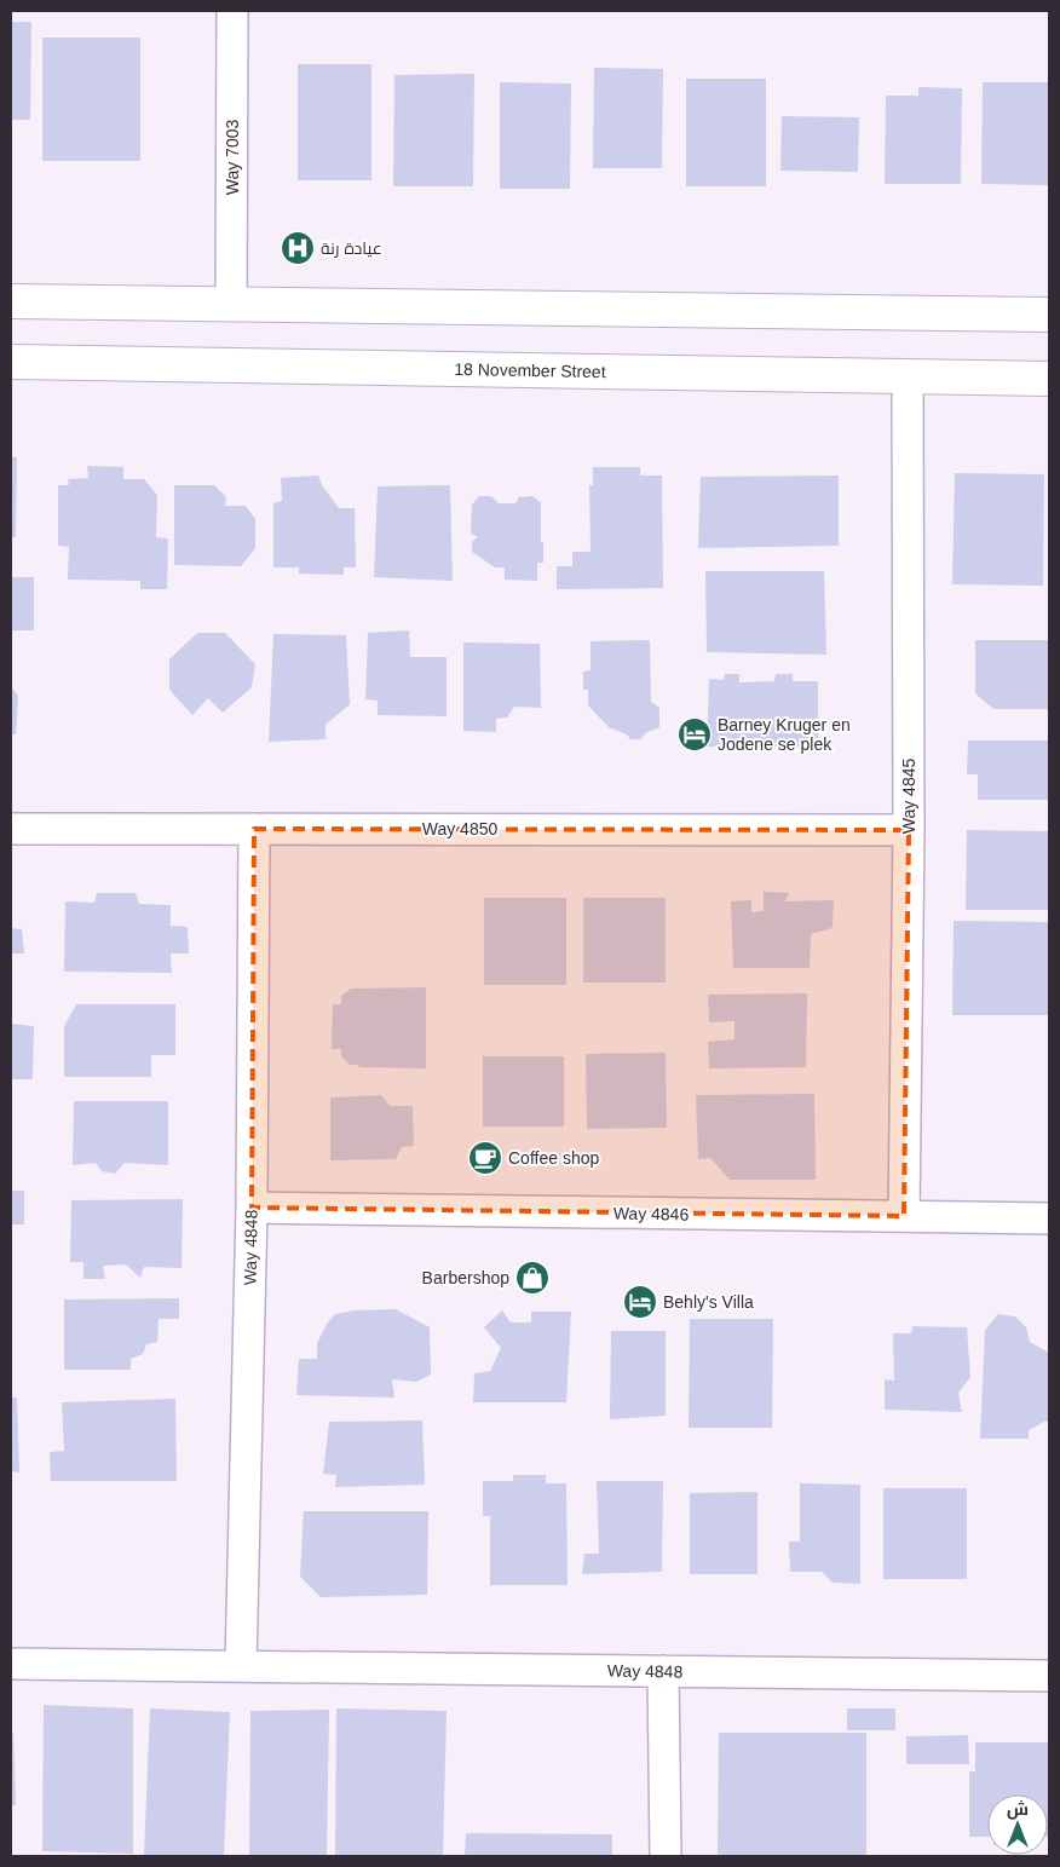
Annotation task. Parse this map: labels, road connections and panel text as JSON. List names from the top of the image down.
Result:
{
  "streets": {
    "main road": ["18 November Street"],
    "street": [
      "Way 7003",
      "Way 4845",
      "Way 4850",
      "Way 4846",
      "Way 4848"
    ]
  },
  "crossings": [
    ["18 November Street", "Way 4845"],
    ["Way 4845", "Way 4850"],
    ["Way 4845", "Way 4846"],
    ["Way 4850", "Way 4848"],
    ["Way 4846", "Way 4848"]
  ],
  "places": {
    "hospital": ["عيادة رنة"],
    "hotel": ["Barney Kruger en Jodene se plek", "Behly's Villa"],
    "cafe": ["Coffee shop"],
    "shop": ["Barbershop"]
  },
  "north": "top"
}
